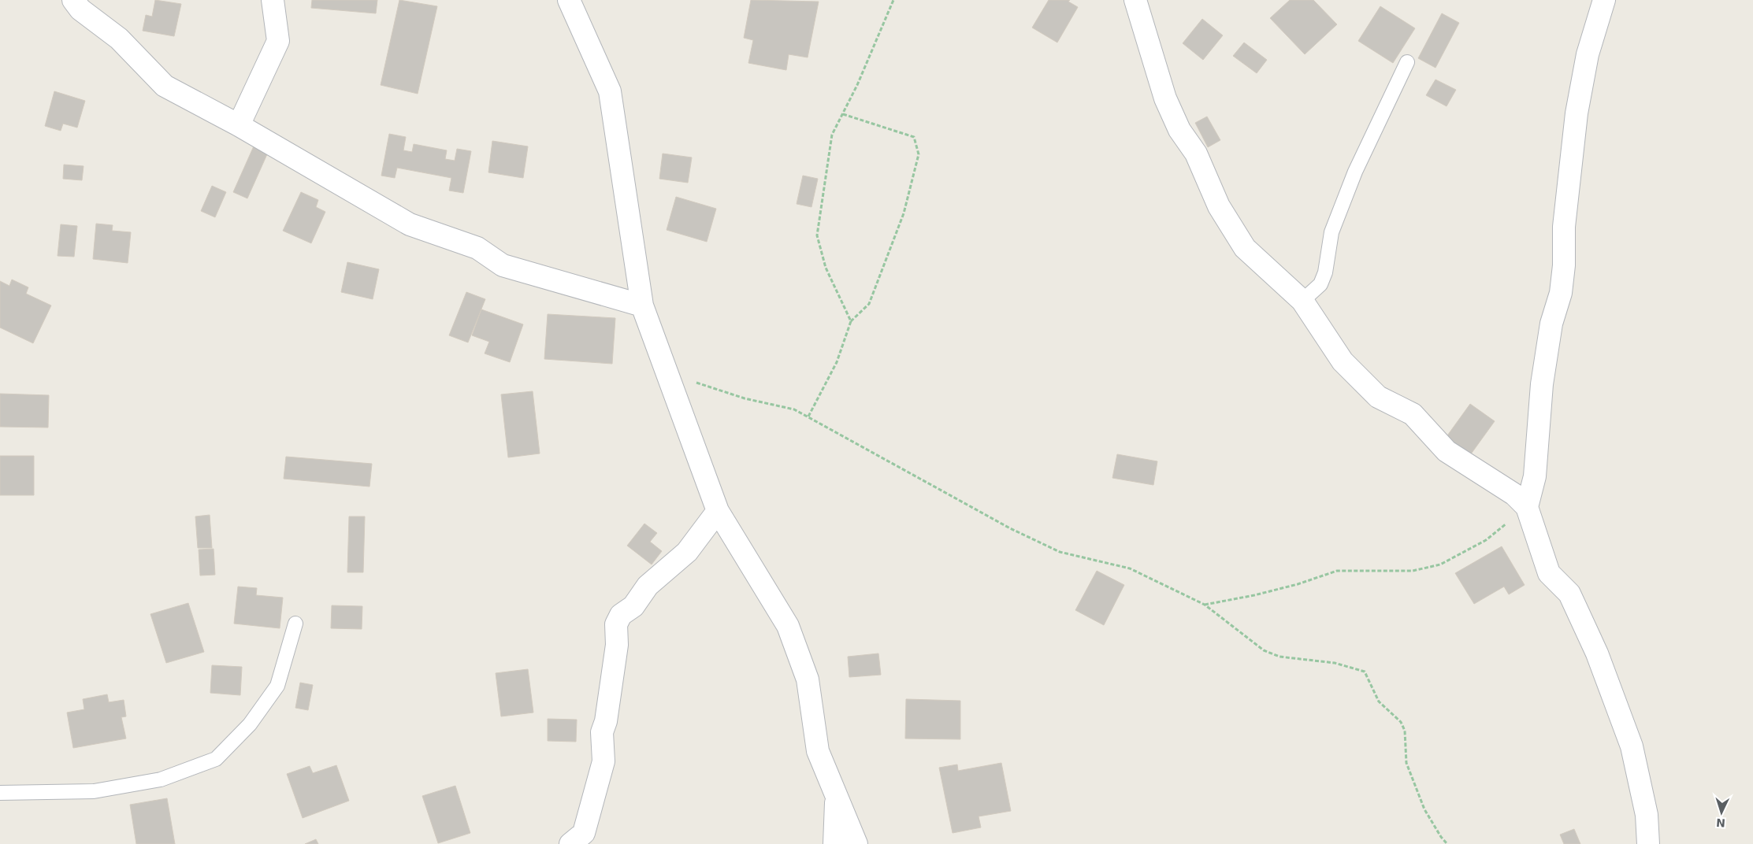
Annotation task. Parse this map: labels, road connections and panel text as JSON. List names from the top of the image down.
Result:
{
  "north": "bottom"
}
